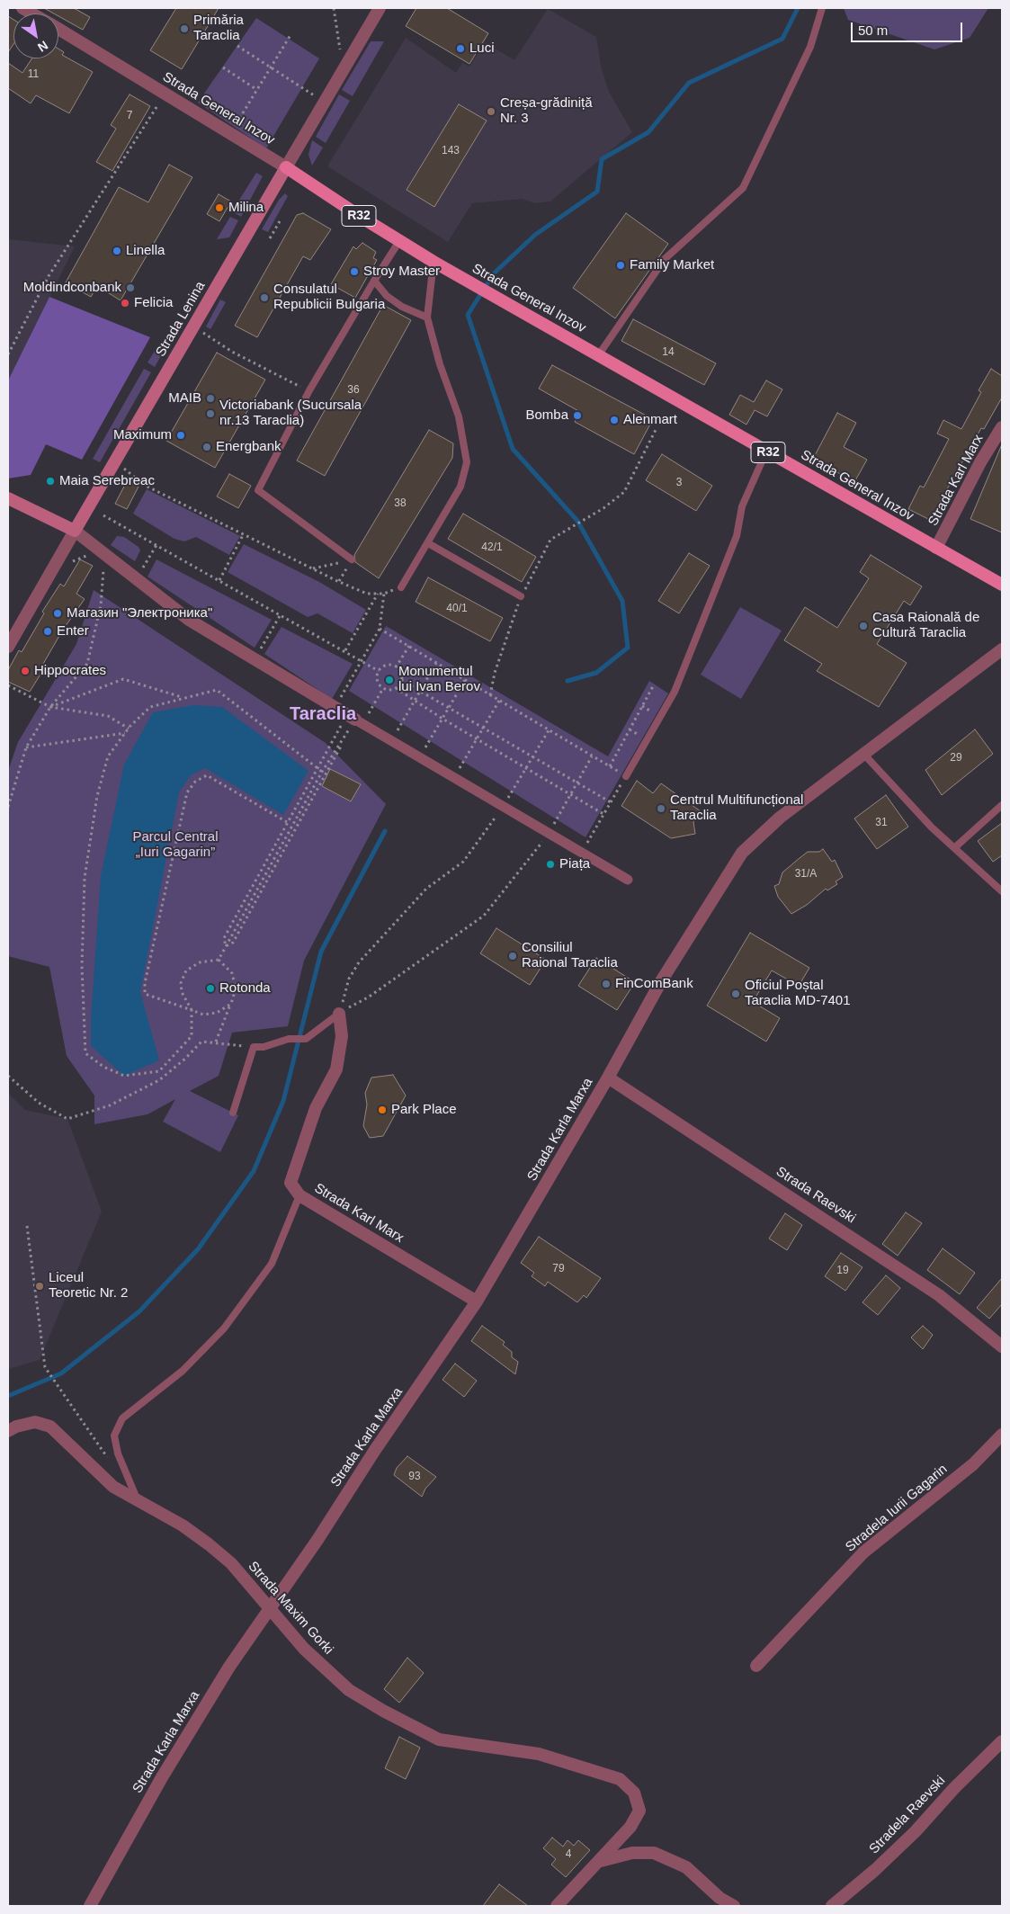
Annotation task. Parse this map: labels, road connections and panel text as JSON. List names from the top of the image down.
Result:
{
  "streets": {
    "main road": ["Strada General Inzov", "R32", "Strada Lenina"],
    "street": [
      "Strada Karl Marx",
      "Strada Karla Marxa",
      "Strada Raevski",
      "Stradela Iurii Gagarin",
      "Strada Maxim Gorki",
      "Stradela Raevski"
    ]
  },
  "crossings": [
    ["Strada General Inzov", "Strada Lenina"],
    ["Strada General Inzov", "Strada Karl Marx"],
    ["Strada Karl Marx", "Strada Karla Marxa"],
    ["Strada Karla Marxa", "Strada Raevski"],
    ["Strada Karla Marxa", "Strada Maxim Gorki"]
  ],
  "districts": ["Taraclia"],
  "parks": ["Parcul Central „Iuri Gagarin”"],
  "places": [
    "Primăria Taraclia",
    "Luci",
    "Creșa-grădiniță Nr. 3",
    "Milina",
    "Linella",
    "Family Market",
    "Stroy Master",
    "Moldindconbank",
    "Consulatul Republicii Bulgaria",
    "Felicia",
    "MAIB",
    "Victoriabank (Sucursala nr.13 Taraclia)",
    "Bomba",
    "Alenmart",
    "Maximum",
    "Energbank",
    "Maia Serebreac",
    "Магазин \"Электроника\"",
    "Casa Raională de Cultură Taraclia",
    "Enter",
    "Hippocrates",
    "Monumentul lui Ivan Berov",
    "Centrul Multifuncțional Taraclia",
    "Piața",
    "Consiliul Raional Taraclia",
    "FinComBank",
    "Rotonda",
    "Oficiul Poștal Taraclia MD-7401",
    "Park Place",
    "Liceul Teoretic Nr. 2"
  ],
  "house_numbers": [
    "11",
    "7",
    "143",
    "14",
    "36",
    "3",
    "38",
    "42/1",
    "40/1",
    "29",
    "31",
    "31/A",
    "79",
    "19",
    "93",
    "4"
  ],
  "scale_bar": "50 m",
  "north": "bottom right"
}
